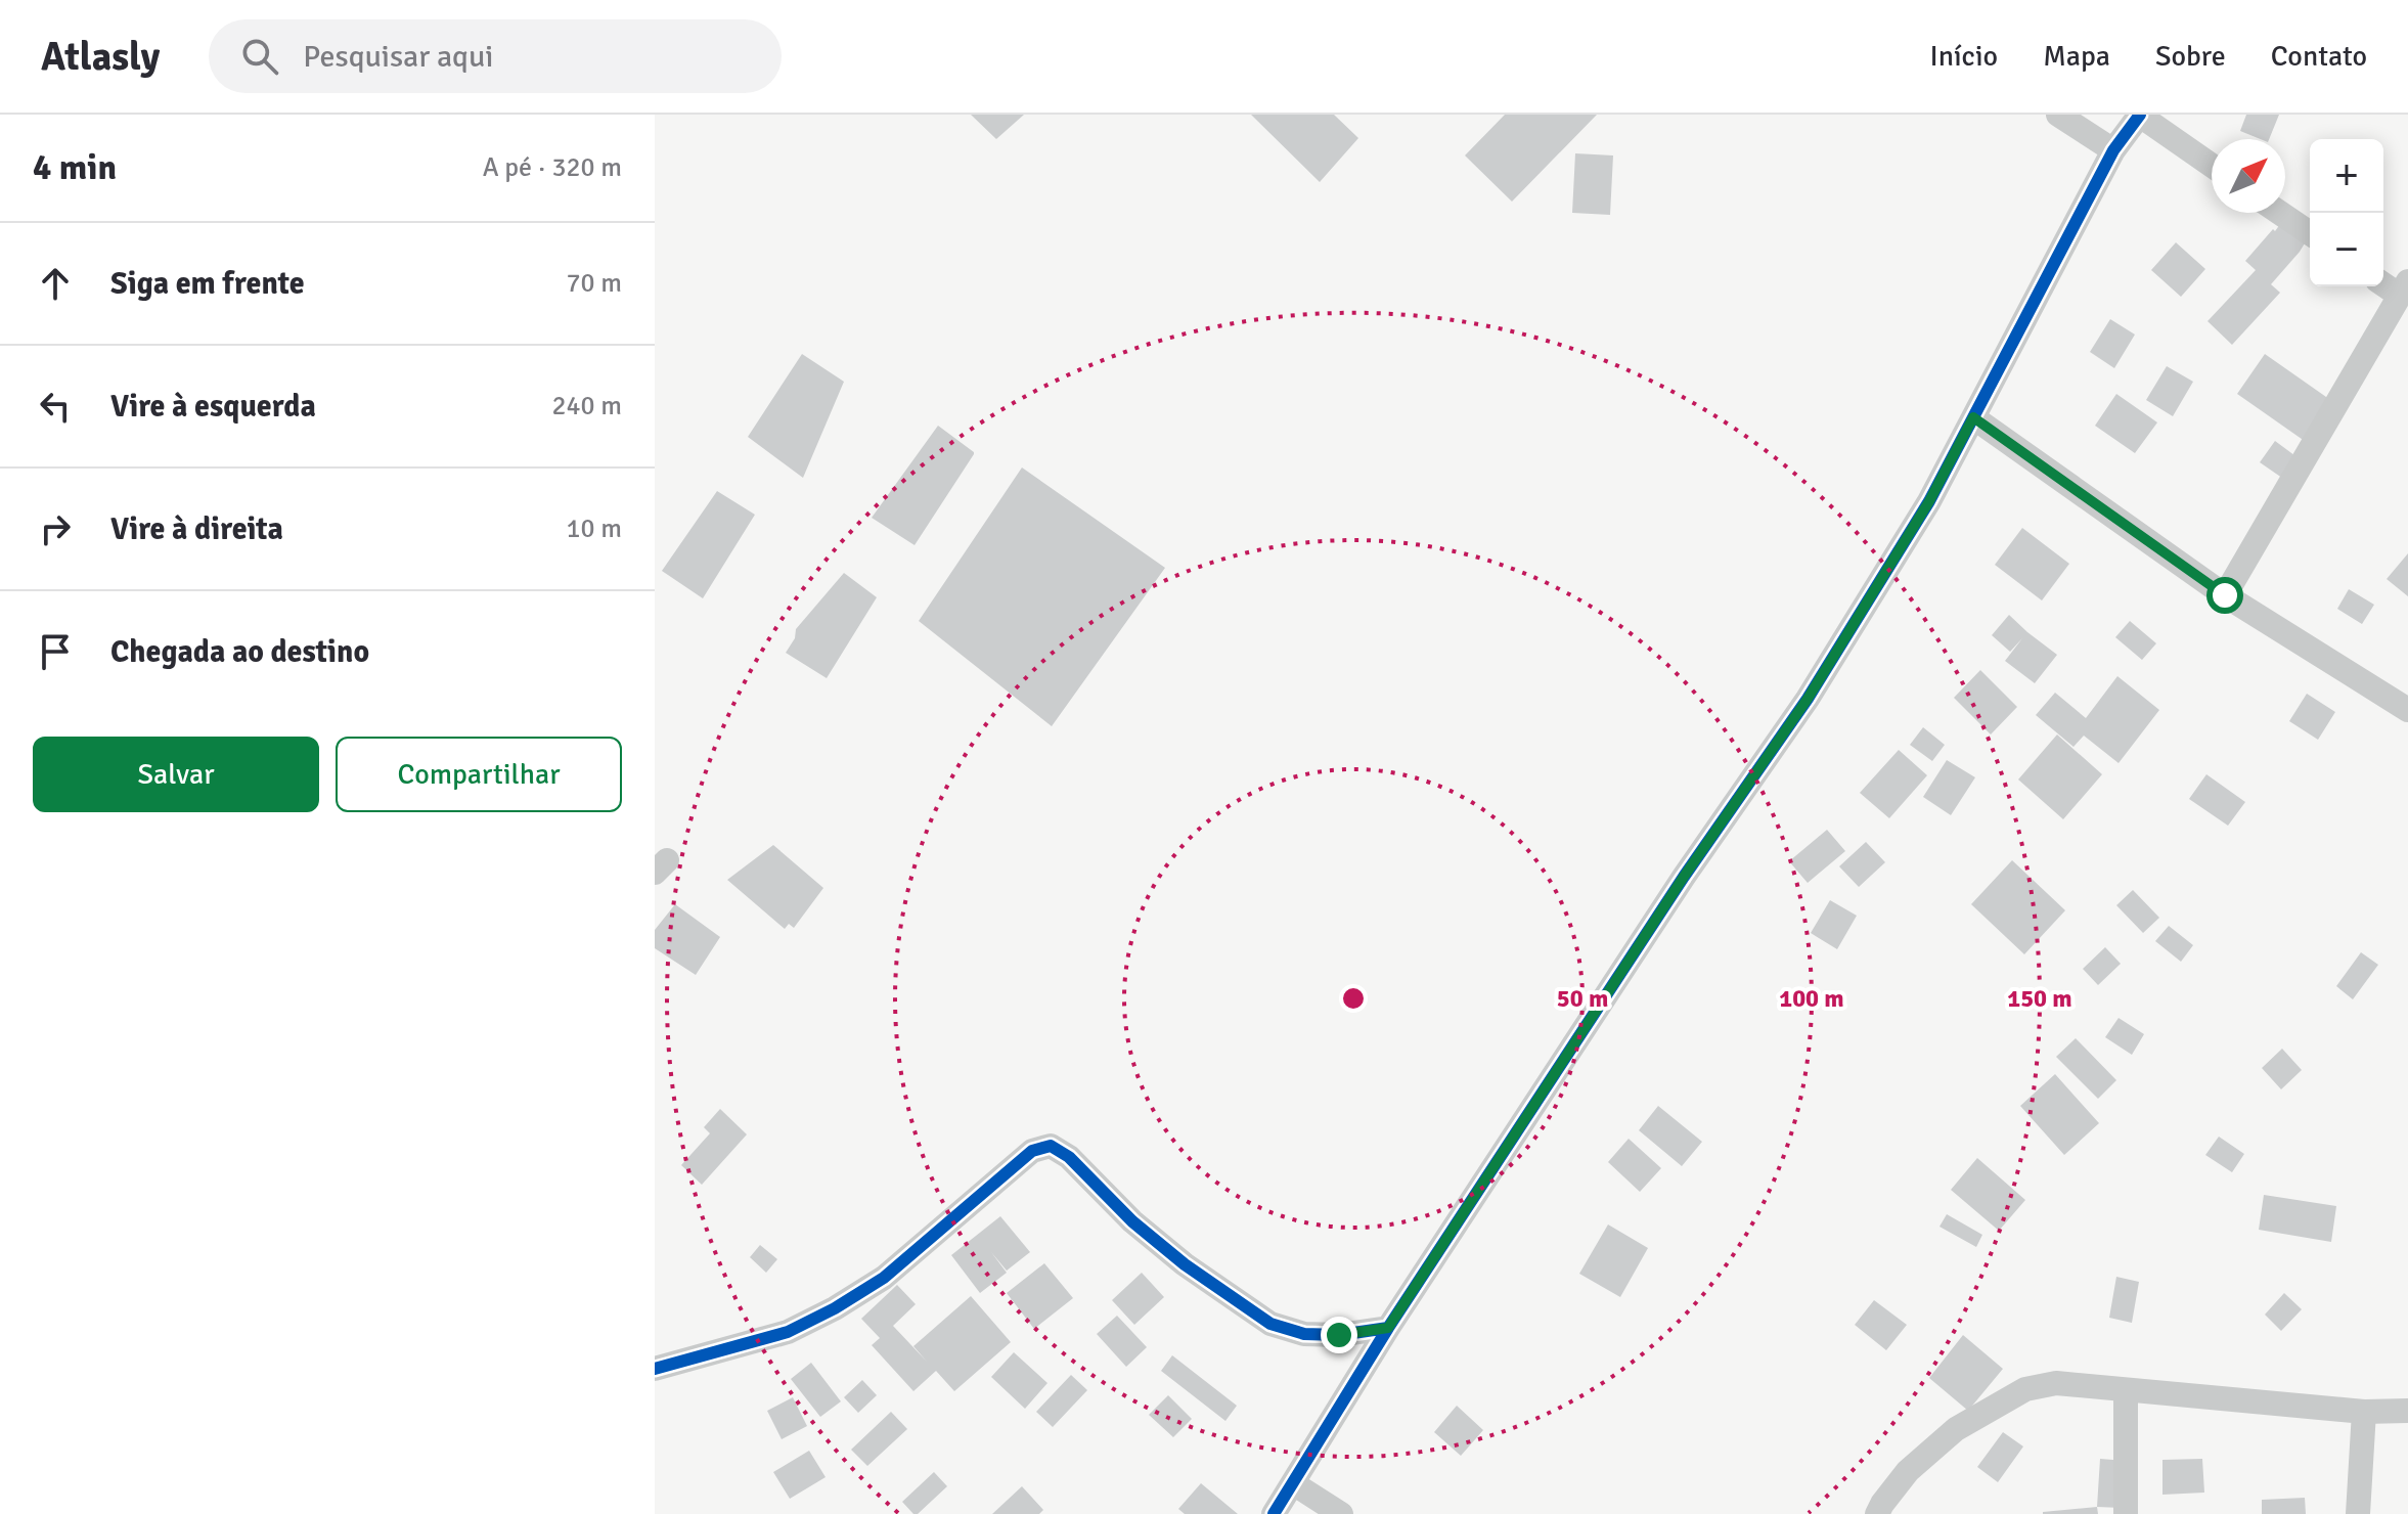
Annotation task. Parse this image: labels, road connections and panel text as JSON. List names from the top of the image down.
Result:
{
  "north": "top right",
  "page": {
    "header": "Atlasly",
    "search": "Pesquisar aqui",
    "nav": [
      "Início",
      "Mapa",
      "Sobre",
      "Contato"
    ],
    "heading": ["4 min", "A pé · 320 m"],
    "map_buttons": ["+", "−"],
    "list": [
      ["Siga em frente", "70 m"],
      ["Vire à esquerda", "240 m"],
      ["Vire à direita", "10 m"],
      "Chegada ao destino"
    ],
    "buttons": ["Salvar", "Compartilhar"]
  },
  "rings": ["50 m", "100 m", "150 m"]
}
